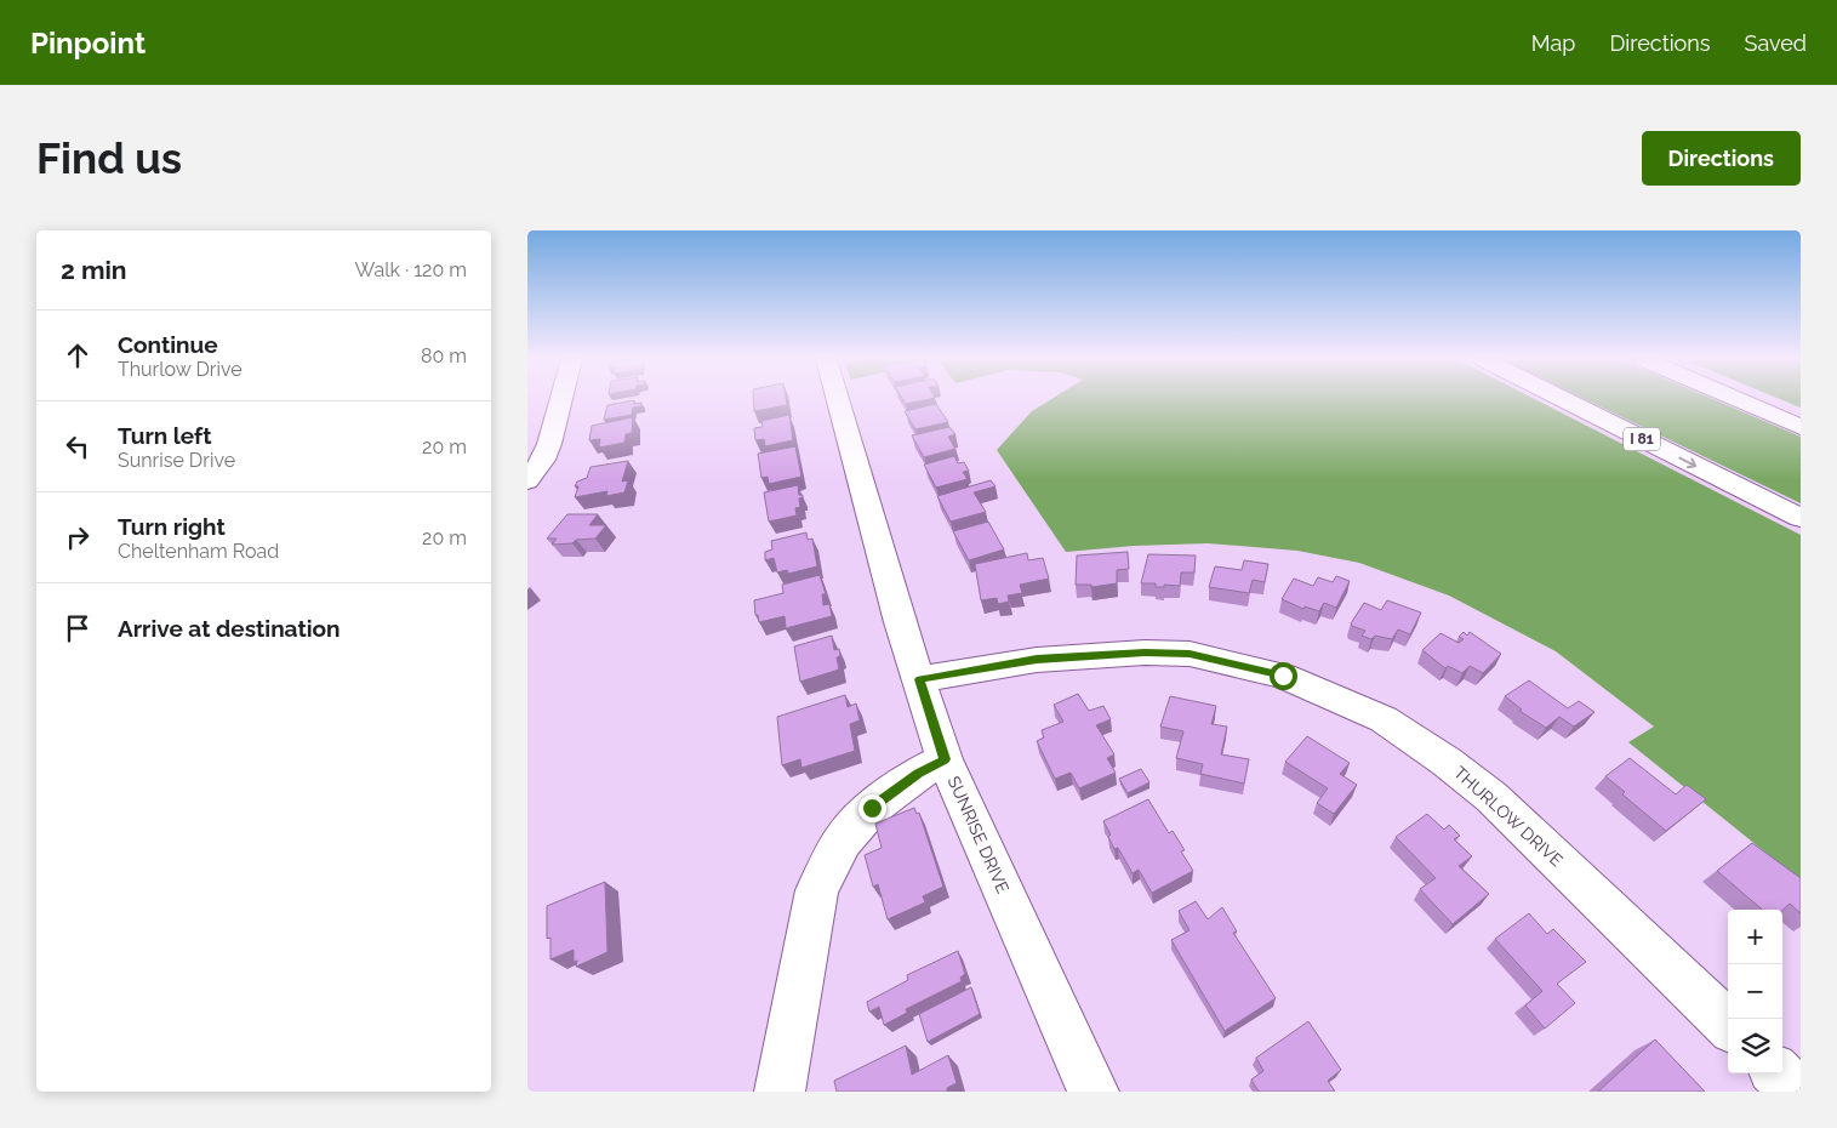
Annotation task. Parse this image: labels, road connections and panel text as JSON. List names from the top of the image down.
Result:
{
  "streets": {
    "main road": ["I 81", "THURLOW DRIVE", "SUNRISE DRIVE"]
  },
  "crossings": [
    ["THURLOW DRIVE", "SUNRISE DRIVE"]
  ],
  "page": {
    "header": "Pinpoint",
    "nav": ["Map", "Directions", "Saved"],
    "buttons": "Directions",
    "title": "Find us",
    "heading": ["2 min", "Walk · 120 m"],
    "list": [
      ["Continue", "Thurlow Drive", "80 m"],
      ["Turn left", "Sunrise Drive", "20 m"],
      ["Turn right", "Cheltenham Road", "20 m"],
      "Arrive at destination"
    ],
    "map_buttons": ["+", "−"]
  }
}
